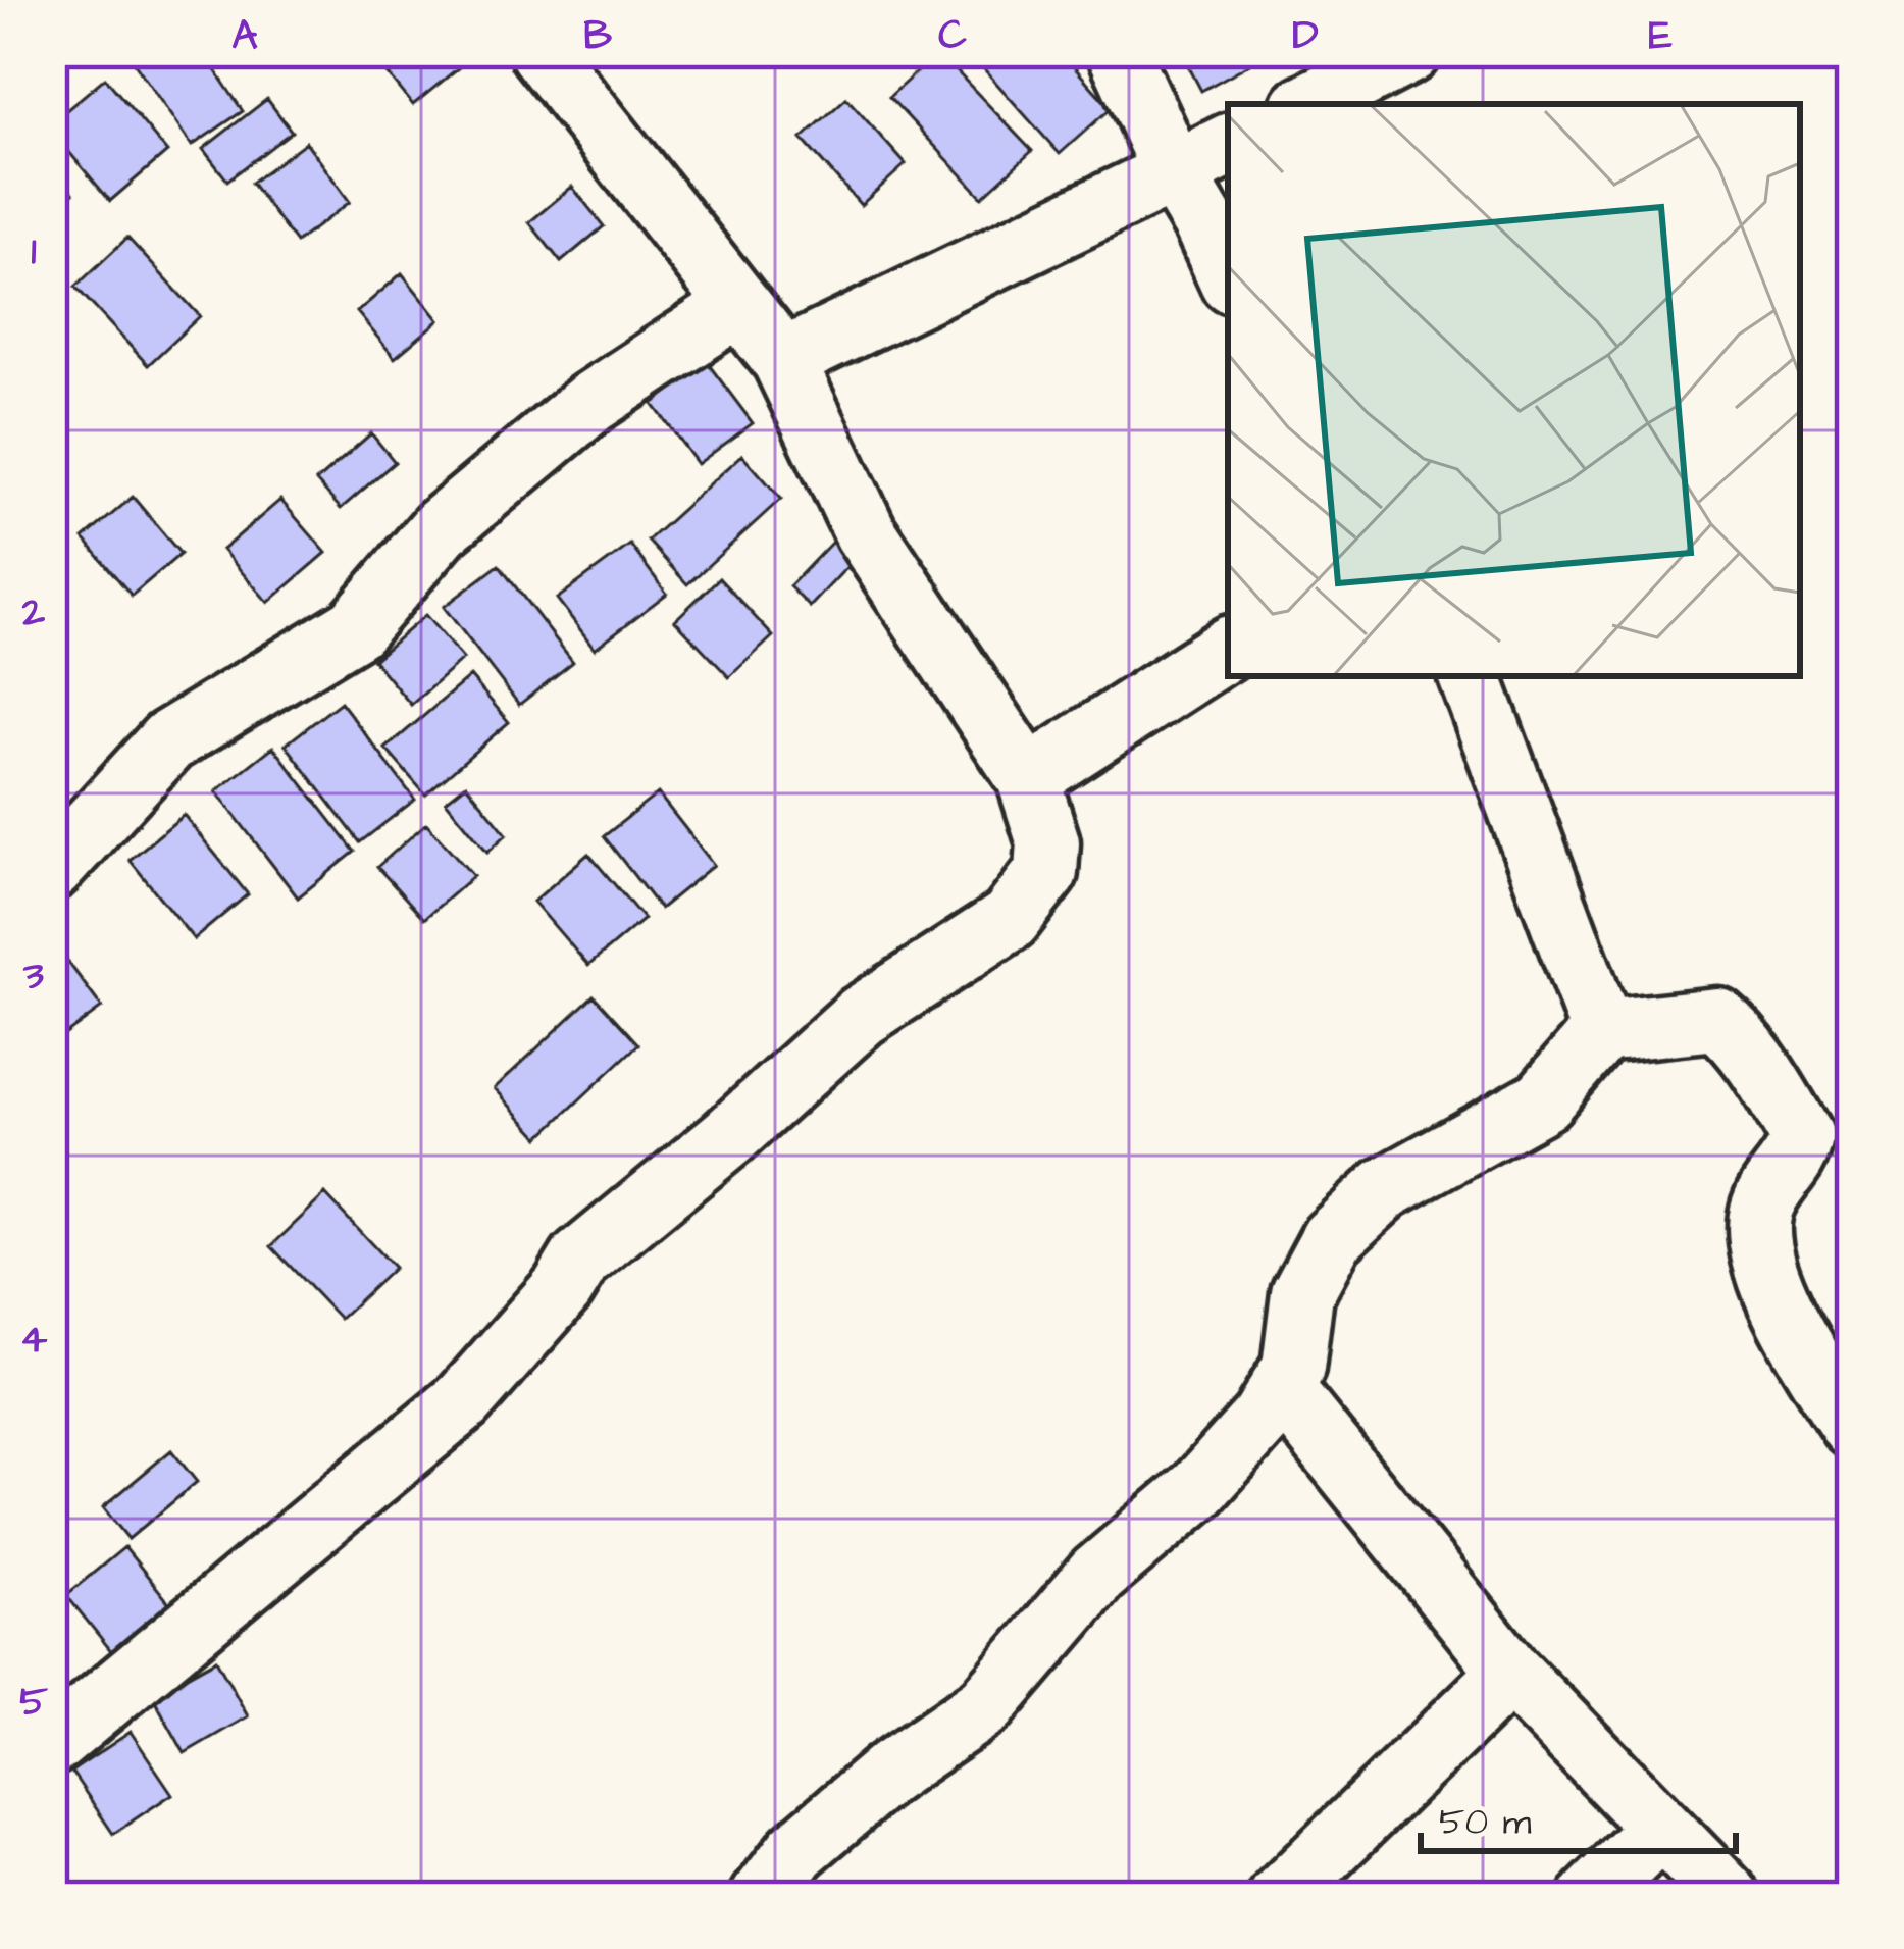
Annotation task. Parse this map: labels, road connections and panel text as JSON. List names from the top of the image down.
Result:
{
  "scale_bar": "50 m",
  "grid": {
    "columns": [
      "A",
      "B",
      "C",
      "D",
      "E"
    ],
    "rows": [
      "1",
      "2",
      "3",
      "4",
      "5"
    ]
  }
}
